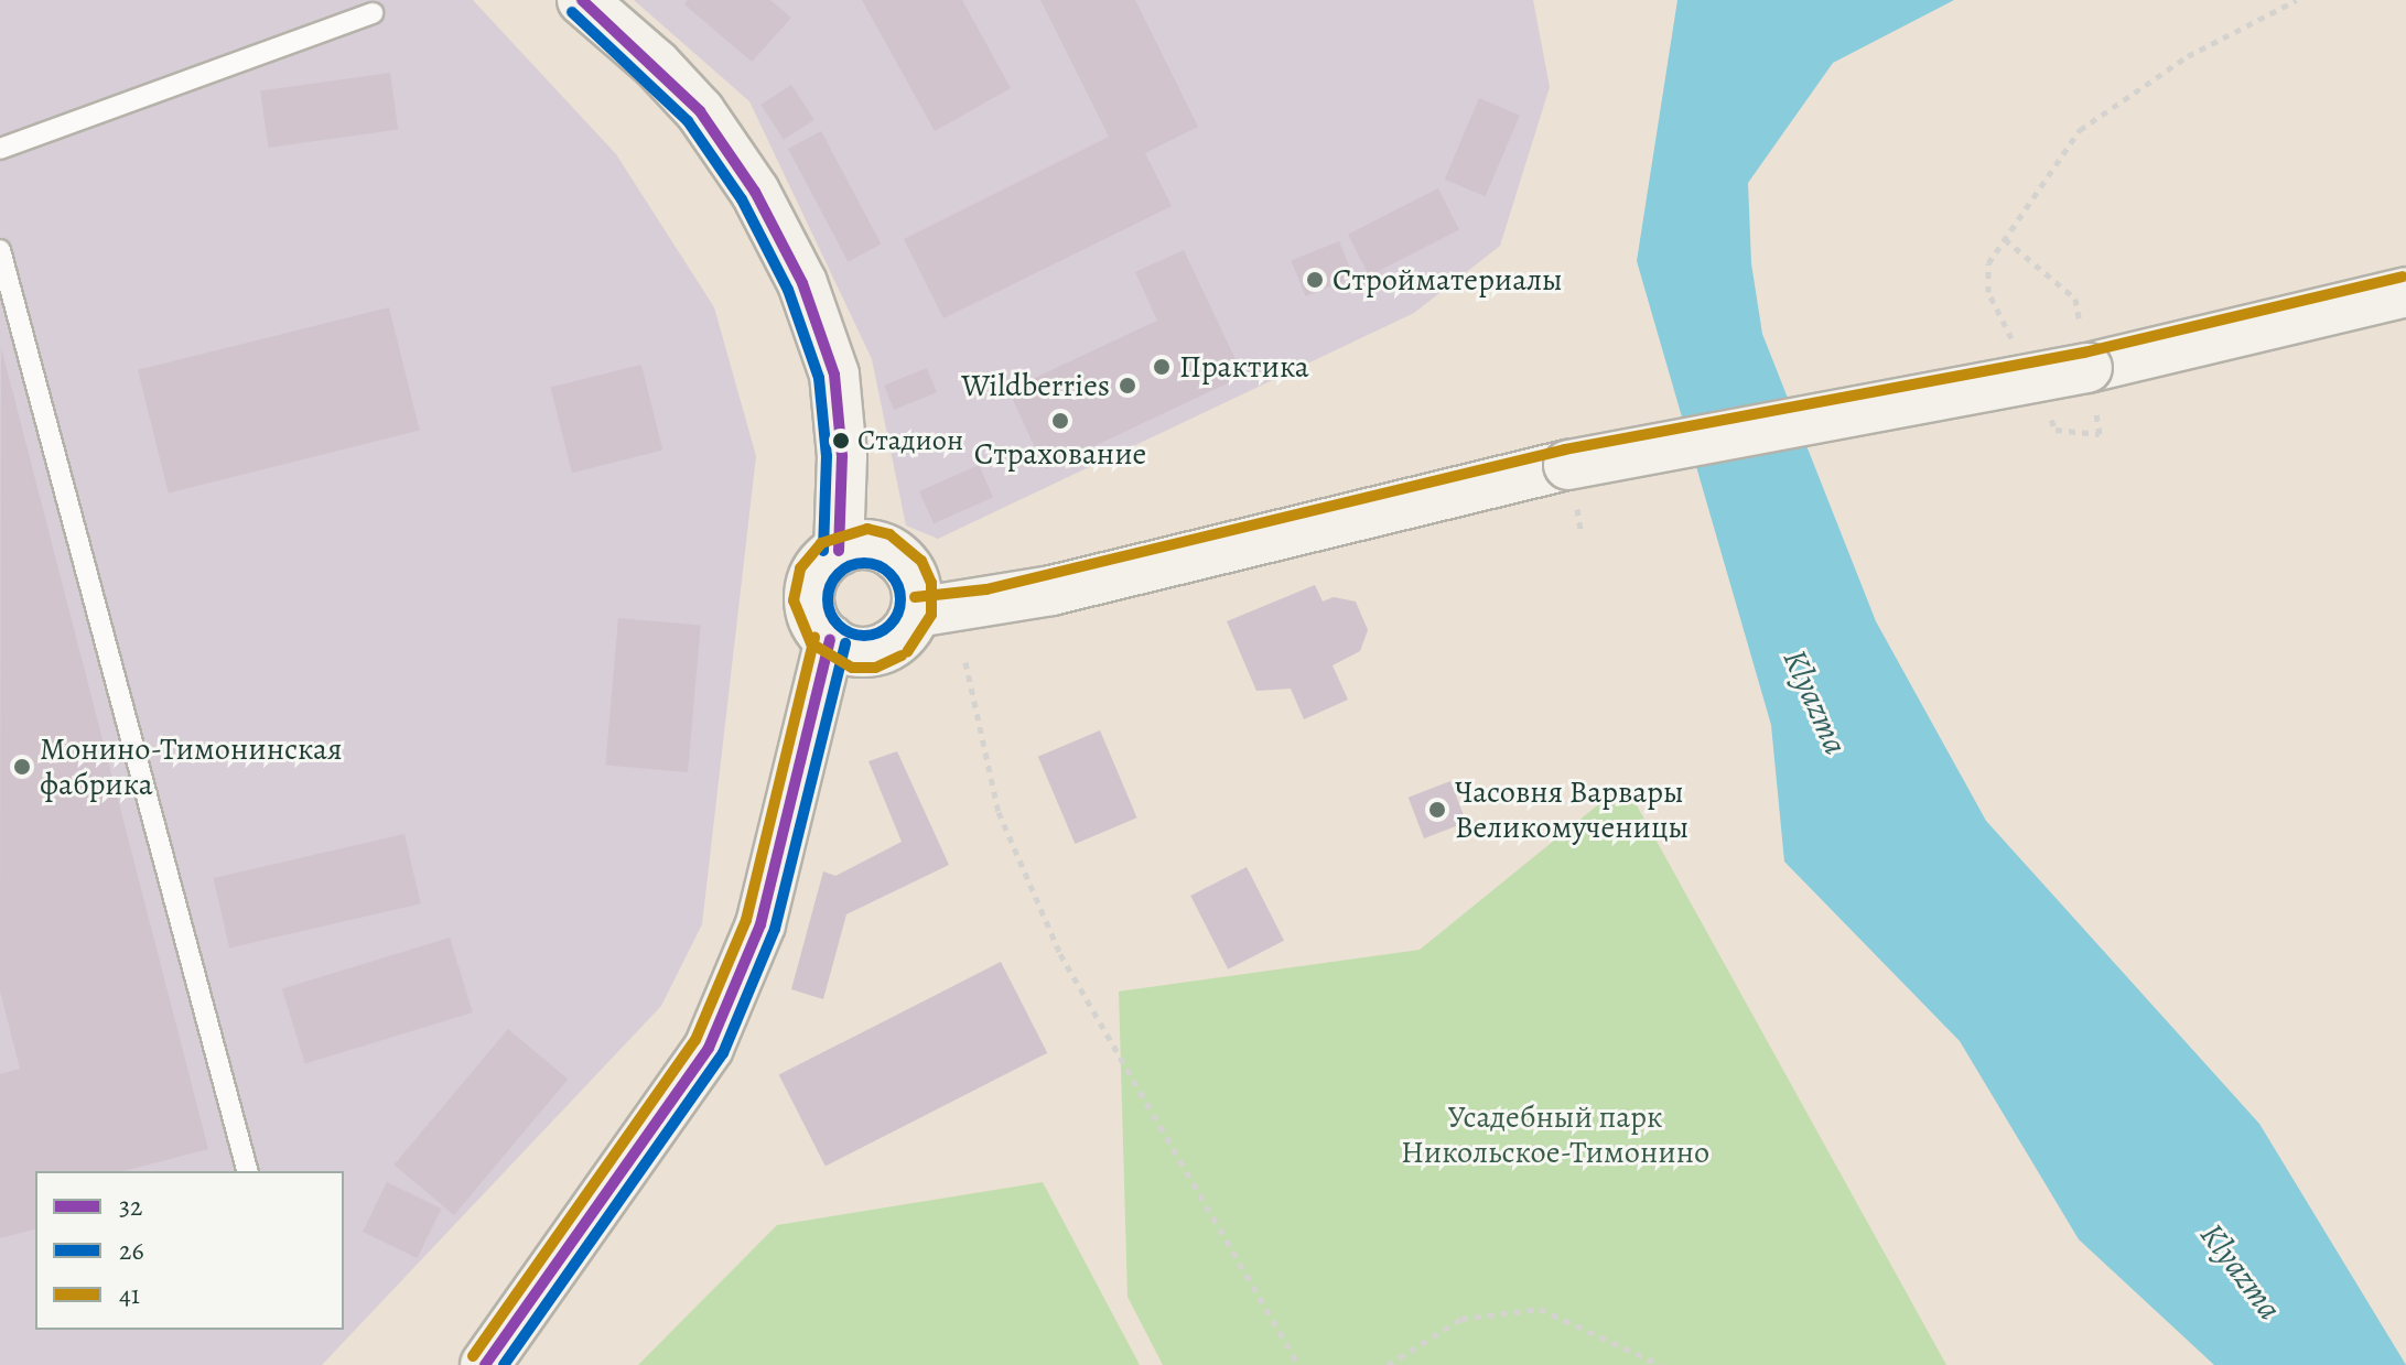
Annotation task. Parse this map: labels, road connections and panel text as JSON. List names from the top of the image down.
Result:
{
  "water": ["Klyazma"],
  "parks": ["Усадебный парк Никольское-Тимонино"],
  "places": [
    "Стройматериалы",
    "Практика",
    "Wildberries",
    "Страхование",
    "Стадион",
    "Монино-Тимонинская фабрика",
    "Часовня Варвары Великомученицы"
  ],
  "lines": ["transit line 32", "transit line 26", "transit line 41"],
  "legend": ["32", "26", "41"]
}
